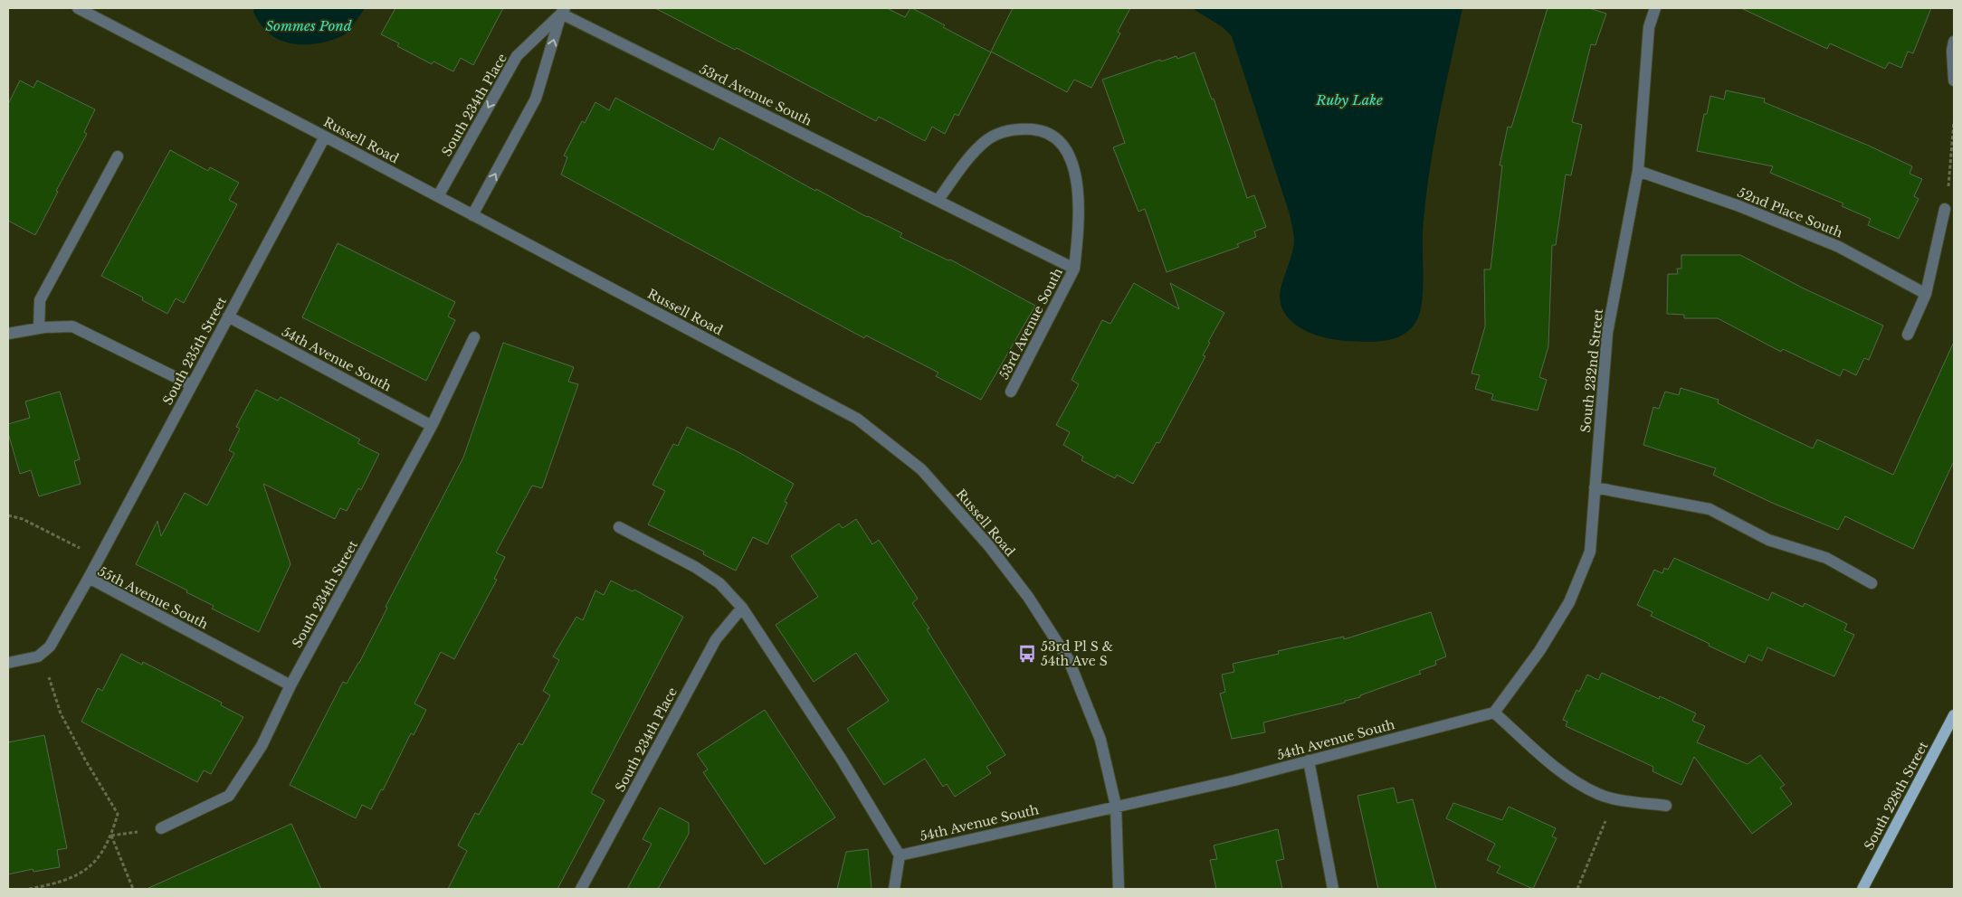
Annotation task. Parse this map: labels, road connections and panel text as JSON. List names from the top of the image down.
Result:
{
  "streets": {
    "main road": ["South 228th Street"],
    "street": [
      "53rd Avenue South",
      "South 234th Place",
      "Russell Road",
      "52nd Place South",
      "South 235th Street",
      "54th Avenue South",
      "South 232nd Street",
      "South 234th Street",
      "55th Avenue South"
    ]
  },
  "crossings": [
    ["53rd Avenue South", "South 234th Place"],
    ["South 234th Place", "Russell Road"],
    ["Russell Road", "South 235th Street"],
    ["Russell Road", "54th Avenue South"],
    ["52nd Place South", "South 232nd Street"],
    ["South 235th Street", "54th Avenue South"],
    ["South 235th Street", "55th Avenue South"],
    ["54th Avenue South", "South 232nd Street"],
    ["54th Avenue South", "South 234th Street"],
    ["South 234th Street", "55th Avenue South"]
  ],
  "water": ["Sommes Pond", "Ruby Lake"],
  "places": {
    "bus stop": ["53rd Pl S & 54th Ave S"]
  }
}
